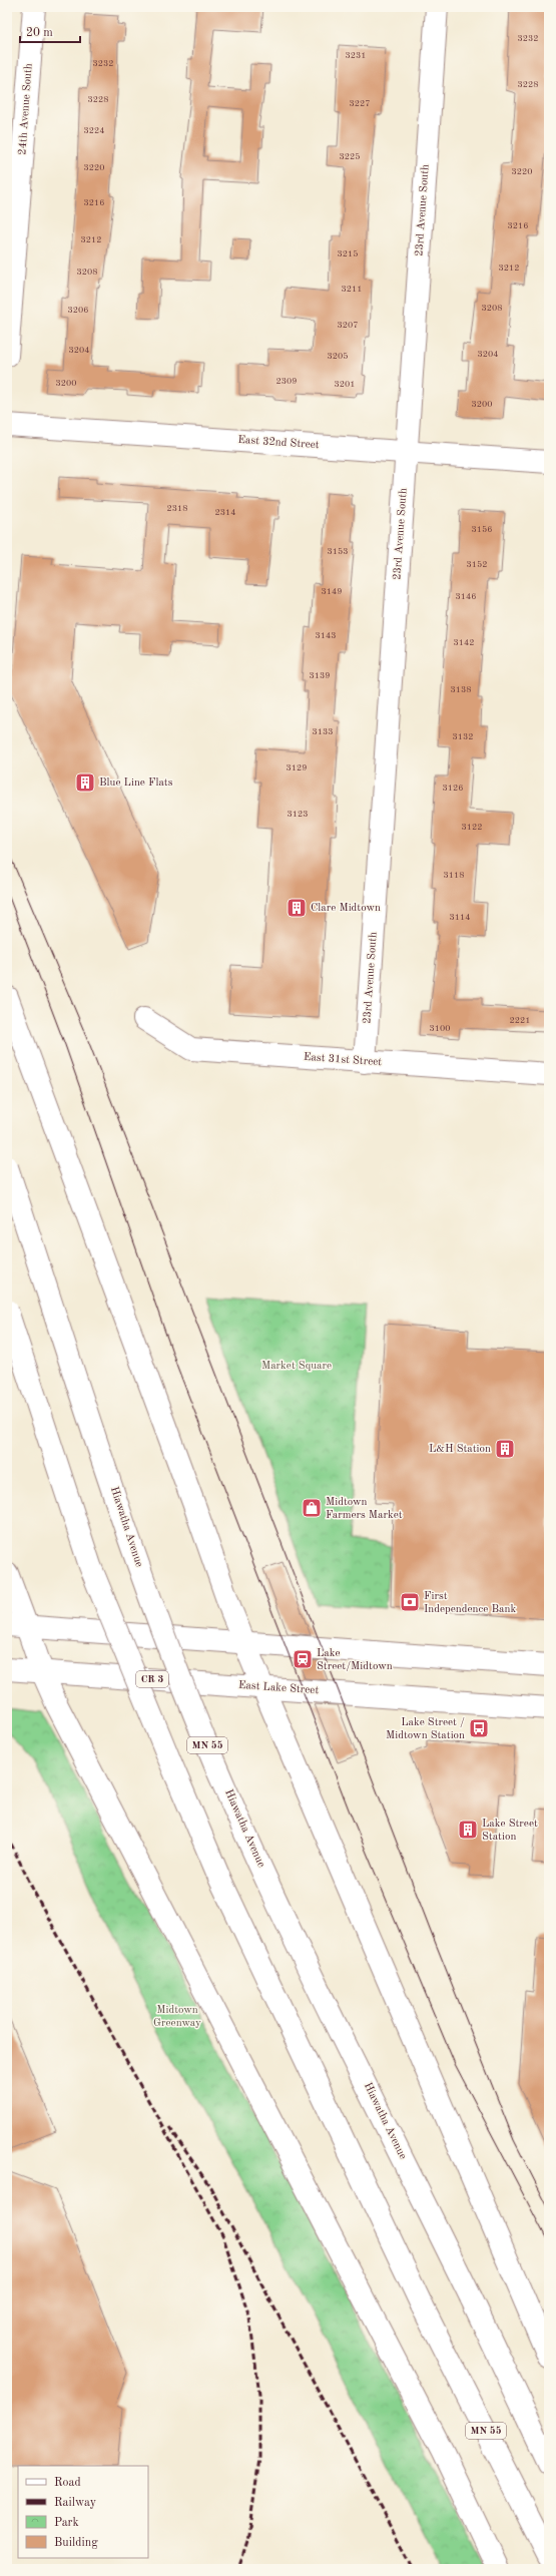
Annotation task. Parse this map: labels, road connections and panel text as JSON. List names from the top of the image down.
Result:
{
  "streets": {
    "main road": [
      "24th Avenue South",
      "23rd Avenue South",
      "East 32nd Street",
      "East 31st Street",
      "Hiawatha Avenue",
      "CR 3",
      "East Lake Street",
      "MN 55"
    ]
  },
  "crossings": [
    ["23rd Avenue South", "East 32nd Street"],
    ["23rd Avenue South", "East 31st Street"]
  ],
  "parks": ["Market Square", "Midtown Greenway"],
  "places": {
    "building": [
      "Blue Line Flats",
      "Clare Midtown",
      "L&H Station",
      "Lake Street Station"
    ],
    "shop": ["Midtown Farmers Market"],
    "bank": ["First Independence Bank"],
    "station": ["Lake Street/Midtown"],
    "bus stop": ["Lake Street / Midtown Station"]
  },
  "house_numbers": [
    "3232",
    "3231",
    "3232",
    "3228",
    "3228",
    "3227",
    "3224",
    "3225",
    "3220",
    "3220",
    "3216",
    "3216",
    "3212",
    "3215",
    "3212",
    "3208",
    "3211",
    "3208",
    "3206",
    "3207",
    "3204",
    "3204",
    "3205",
    "2309",
    "3200",
    "3201",
    "3200",
    "2318",
    "2314",
    "3156",
    "3153",
    "3152",
    "3149",
    "3146",
    "3143",
    "3142",
    "3139",
    "3138",
    "3133",
    "3132",
    "3129",
    "3126",
    "3123",
    "3122",
    "3118",
    "3114",
    "2221",
    "3100"
  ],
  "legend": [
    "Road",
    "Railway",
    "Park",
    "Building"
  ],
  "scale_bar": "20 m"
}
